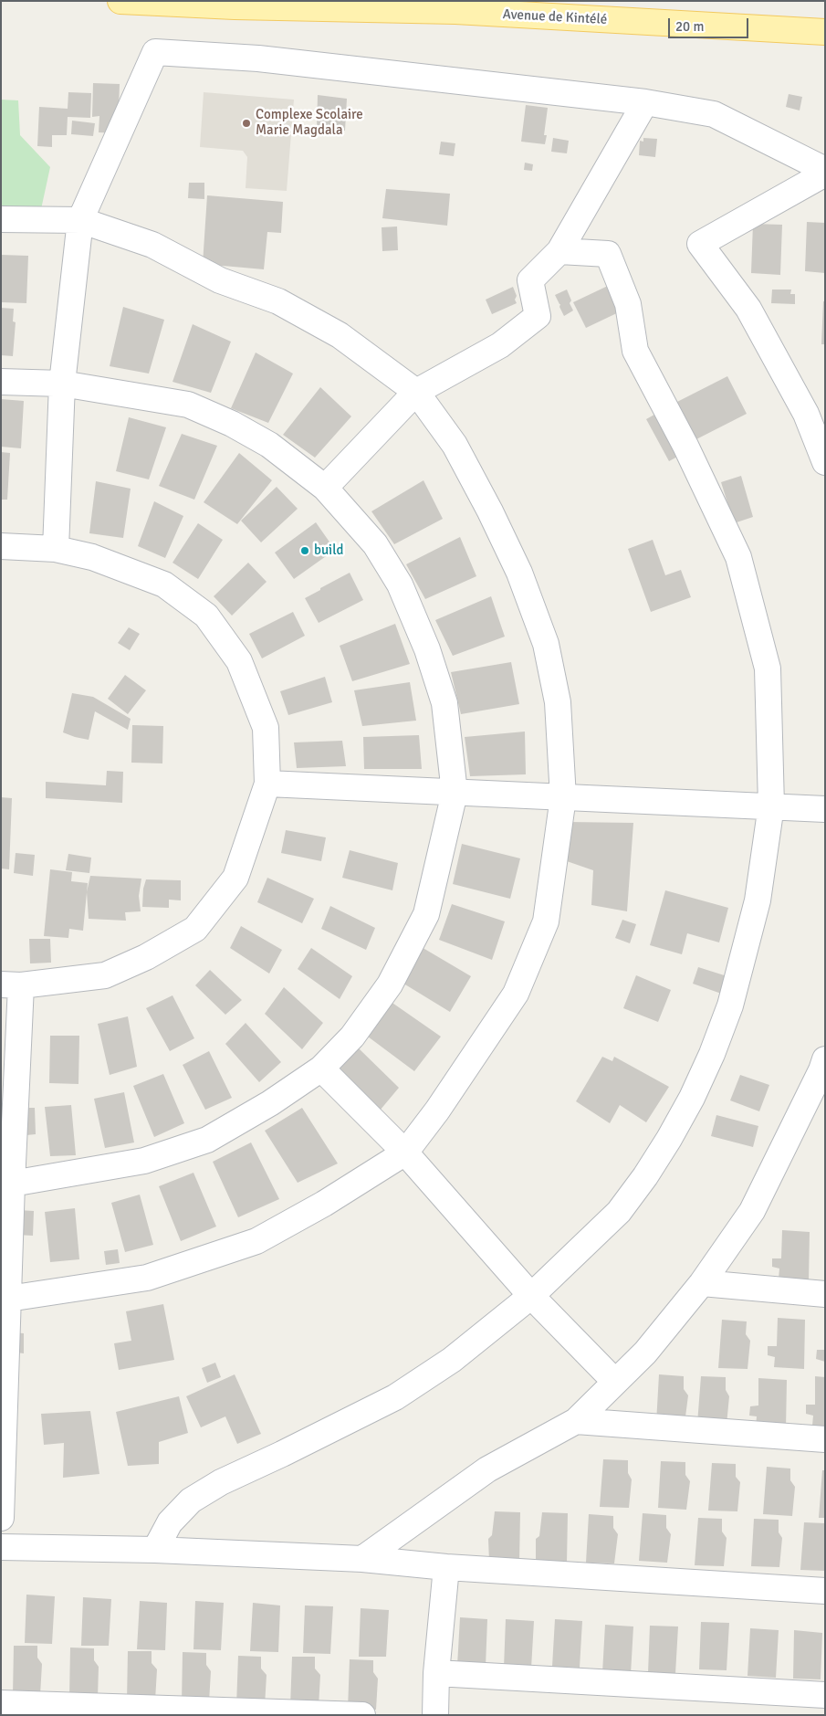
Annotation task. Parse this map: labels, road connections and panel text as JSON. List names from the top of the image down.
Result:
{
  "streets": {
    "main road": ["Avenue de Kintélé"]
  },
  "places": ["Complexe Scolaire Marie Magdala", "build"],
  "scale_bar": "20 m"
}
